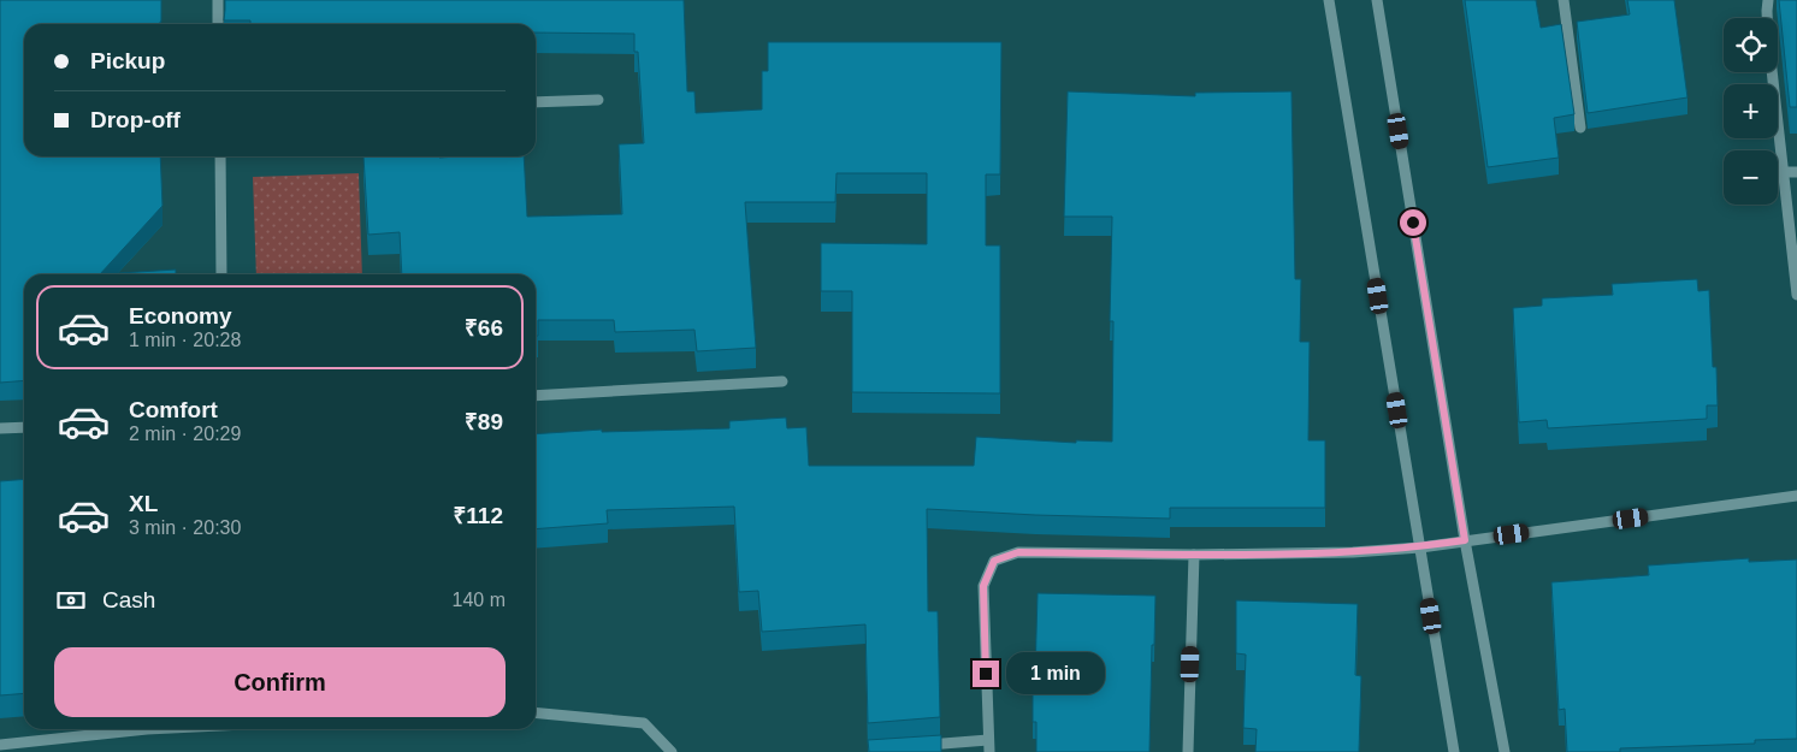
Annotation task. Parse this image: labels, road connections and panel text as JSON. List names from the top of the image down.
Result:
{
  "page": {
    "map_buttons": ["+", "−"],
    "banner": ["Pickup", "Drop-off"],
    "list": [
      {
        "name": "Economy",
        "note": "1 min · 20:28",
        "value": "₹66"
      },
      {
        "name": "Comfort",
        "note": "2 min · 20:29",
        "value": "₹89"
      },
      {
        "name": "XL",
        "note": "3 min · 20:30",
        "value": "₹112"
      }
    ],
    "pay": ["Cash", "140 m"],
    "buttons": "Confirm",
    "bubble": "1 min"
  }
}
